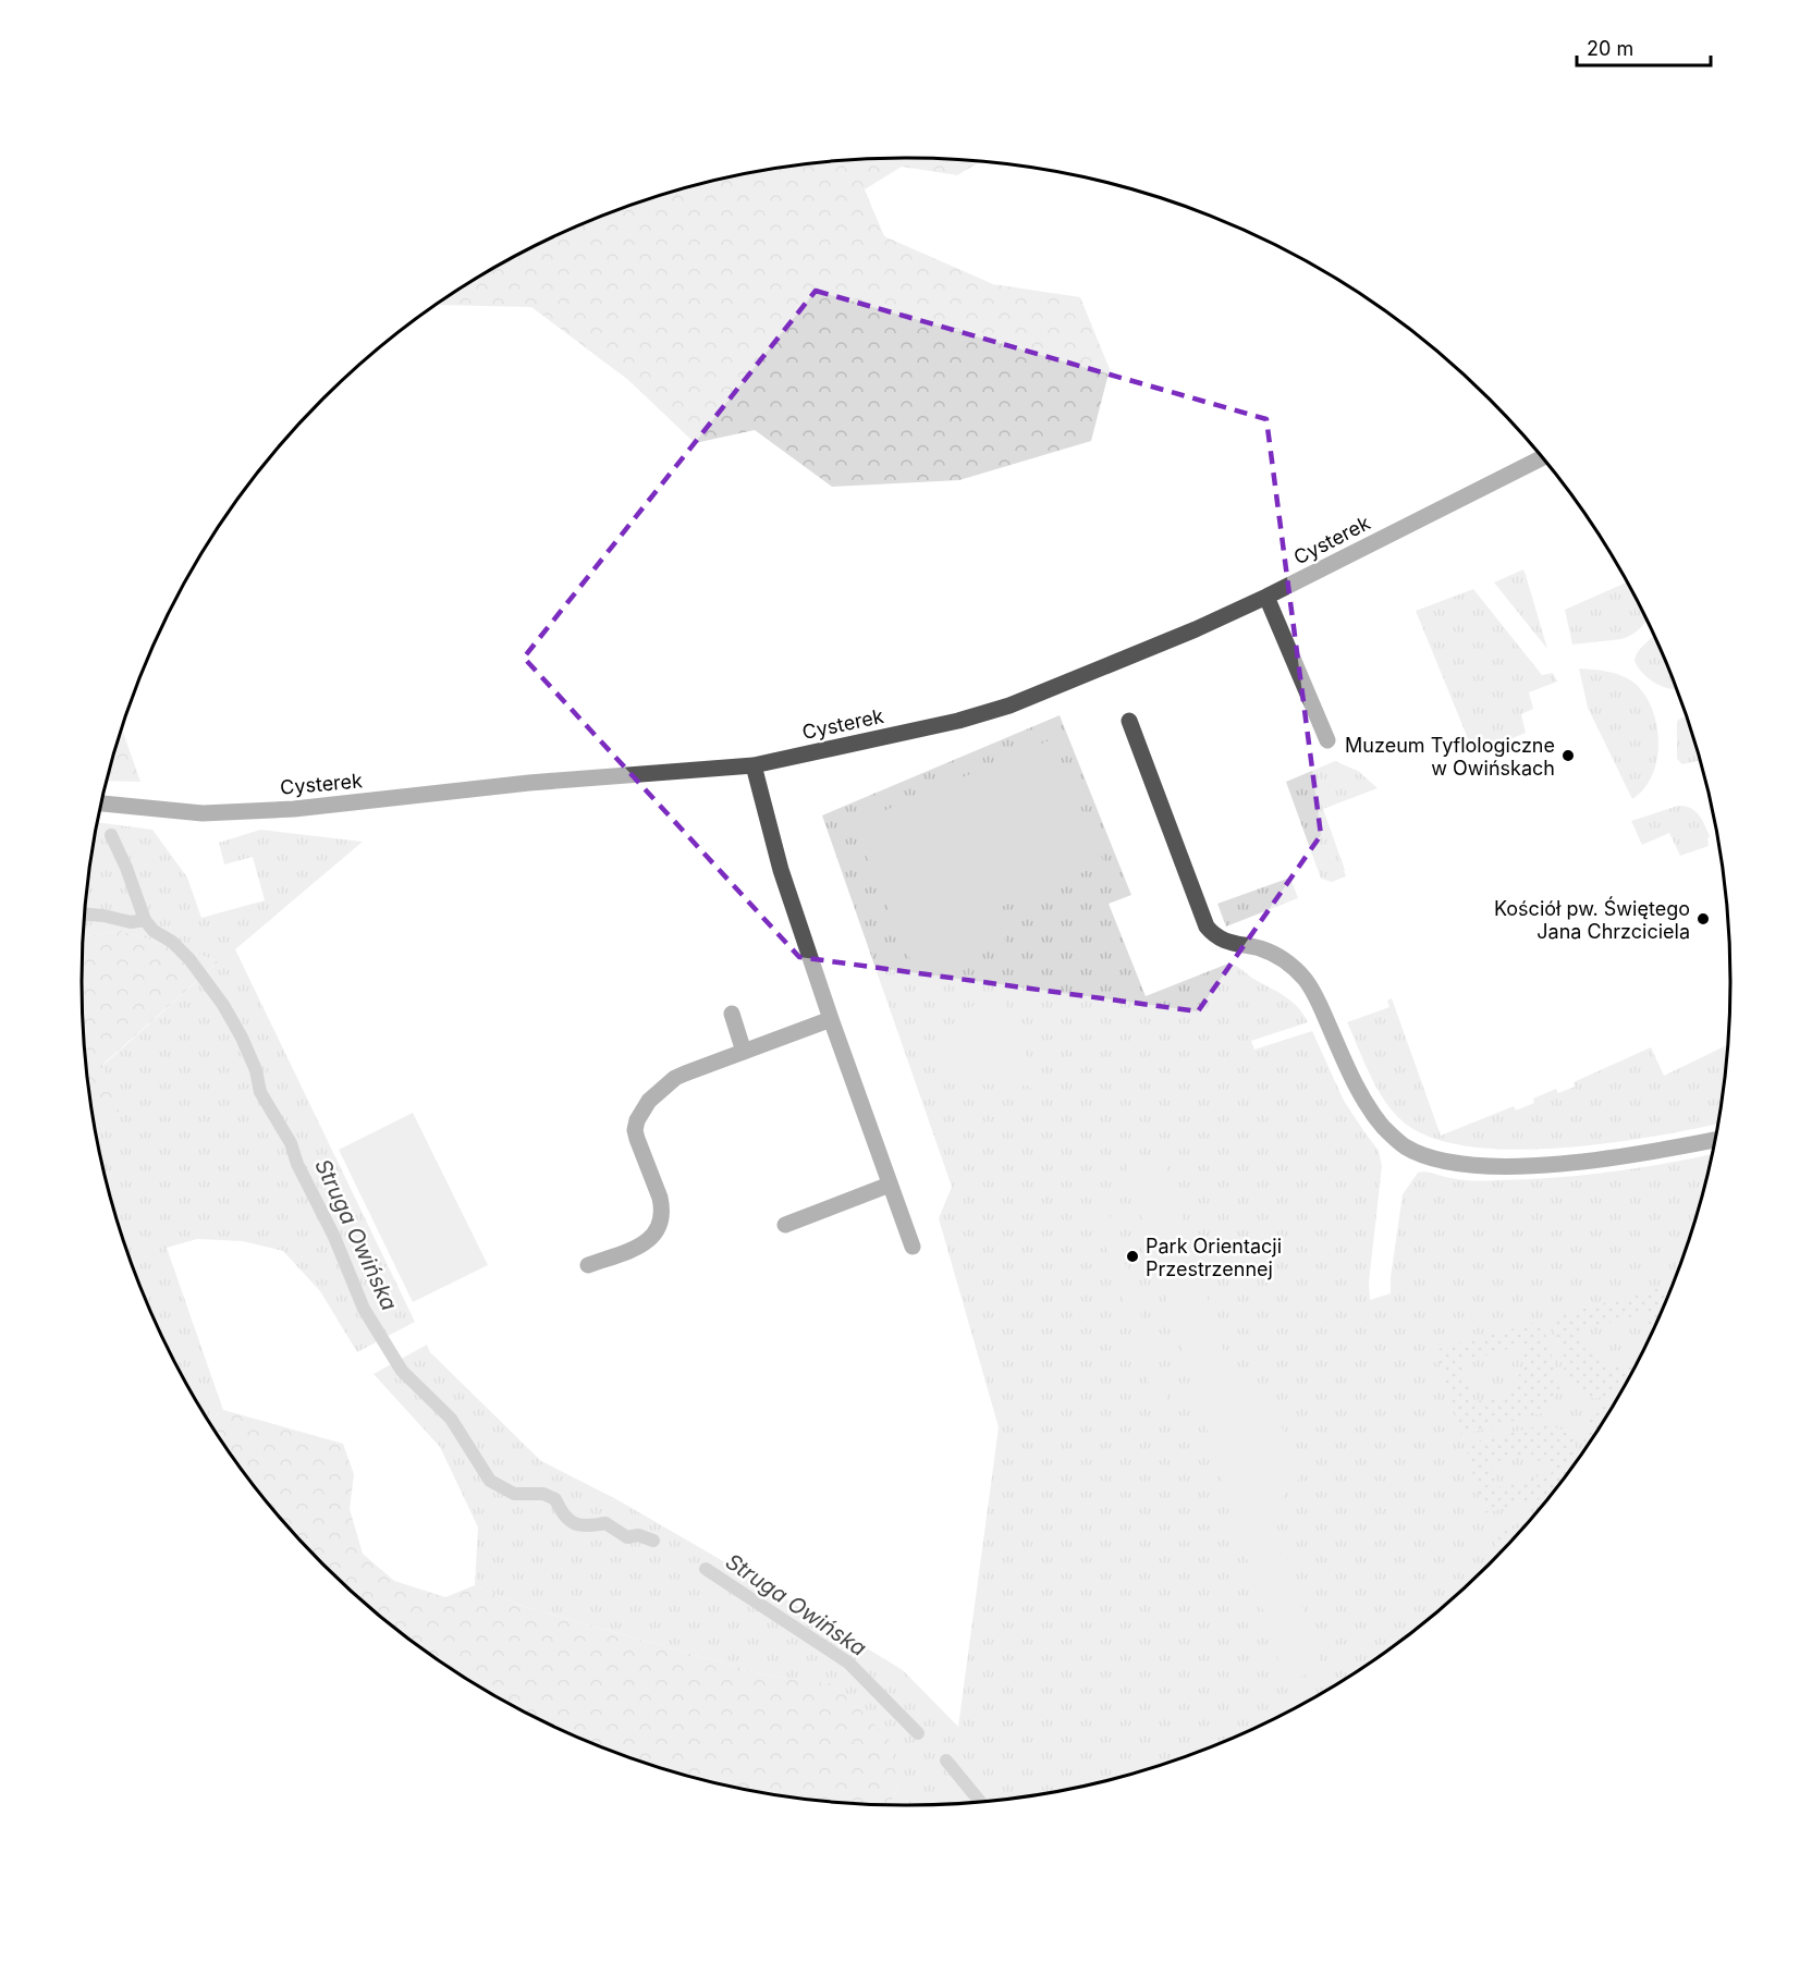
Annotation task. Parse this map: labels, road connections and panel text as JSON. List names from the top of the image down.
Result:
{
  "streets": {
    "street": ["Cysterek"]
  },
  "water": ["Struga Owińska"],
  "places": ["Muzeum Tyflologiczne w Owińskach", "Kościół pw. Świętego Jana Chrzciciela", "Park Orientacji Przestrzennej"],
  "scale_bar": "20 m"
}
